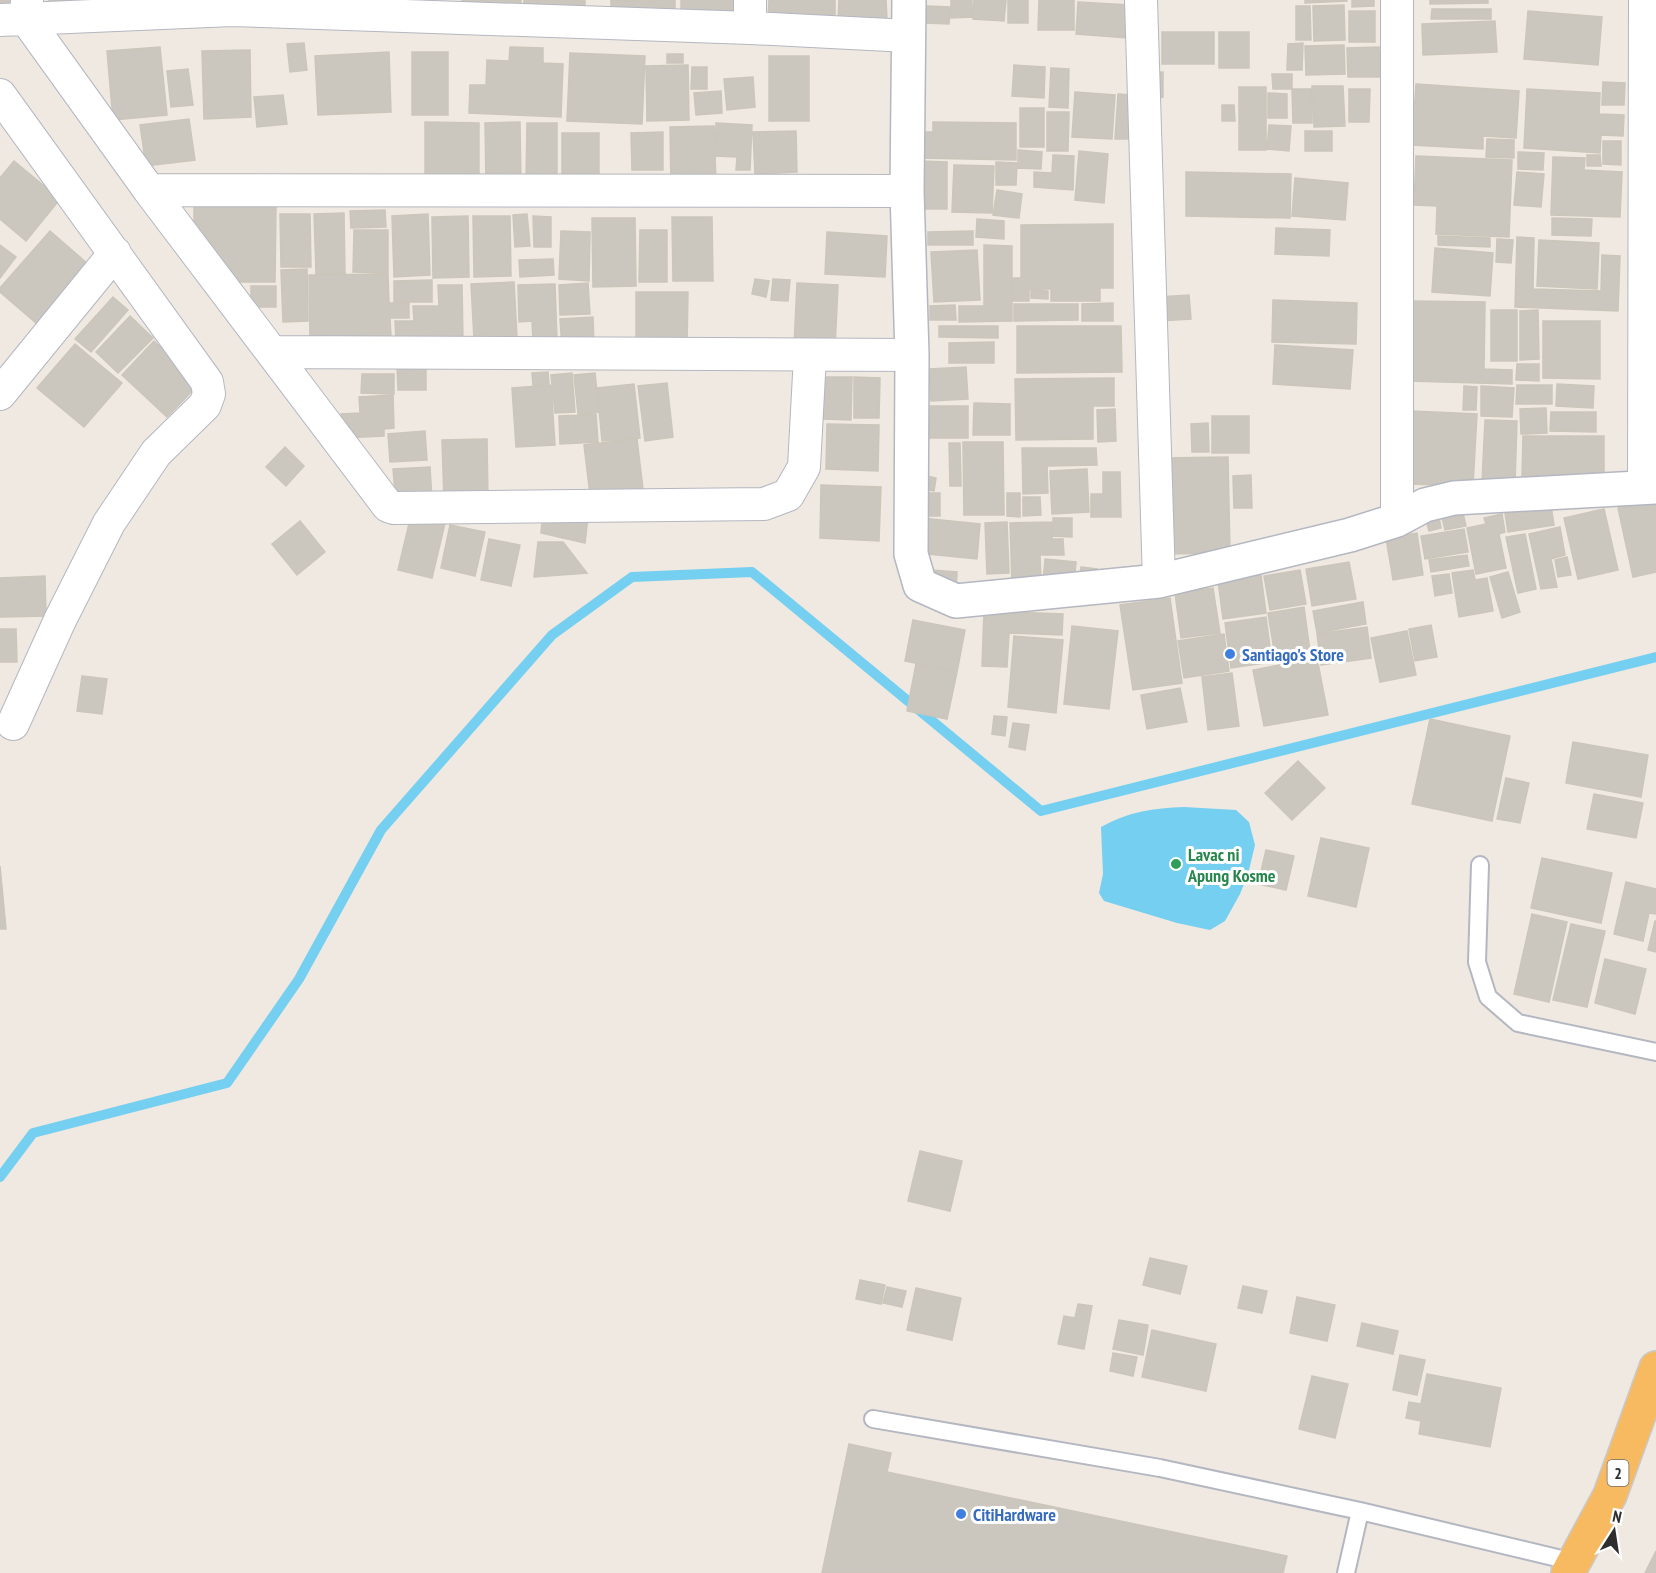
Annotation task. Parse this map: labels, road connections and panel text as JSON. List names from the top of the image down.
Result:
{
  "streets": {
    "highway": ["2"]
  },
  "places": ["Santiago's Store", "Lavac ni Apung Kosme", "CitiHardware"],
  "north": "top"
}
